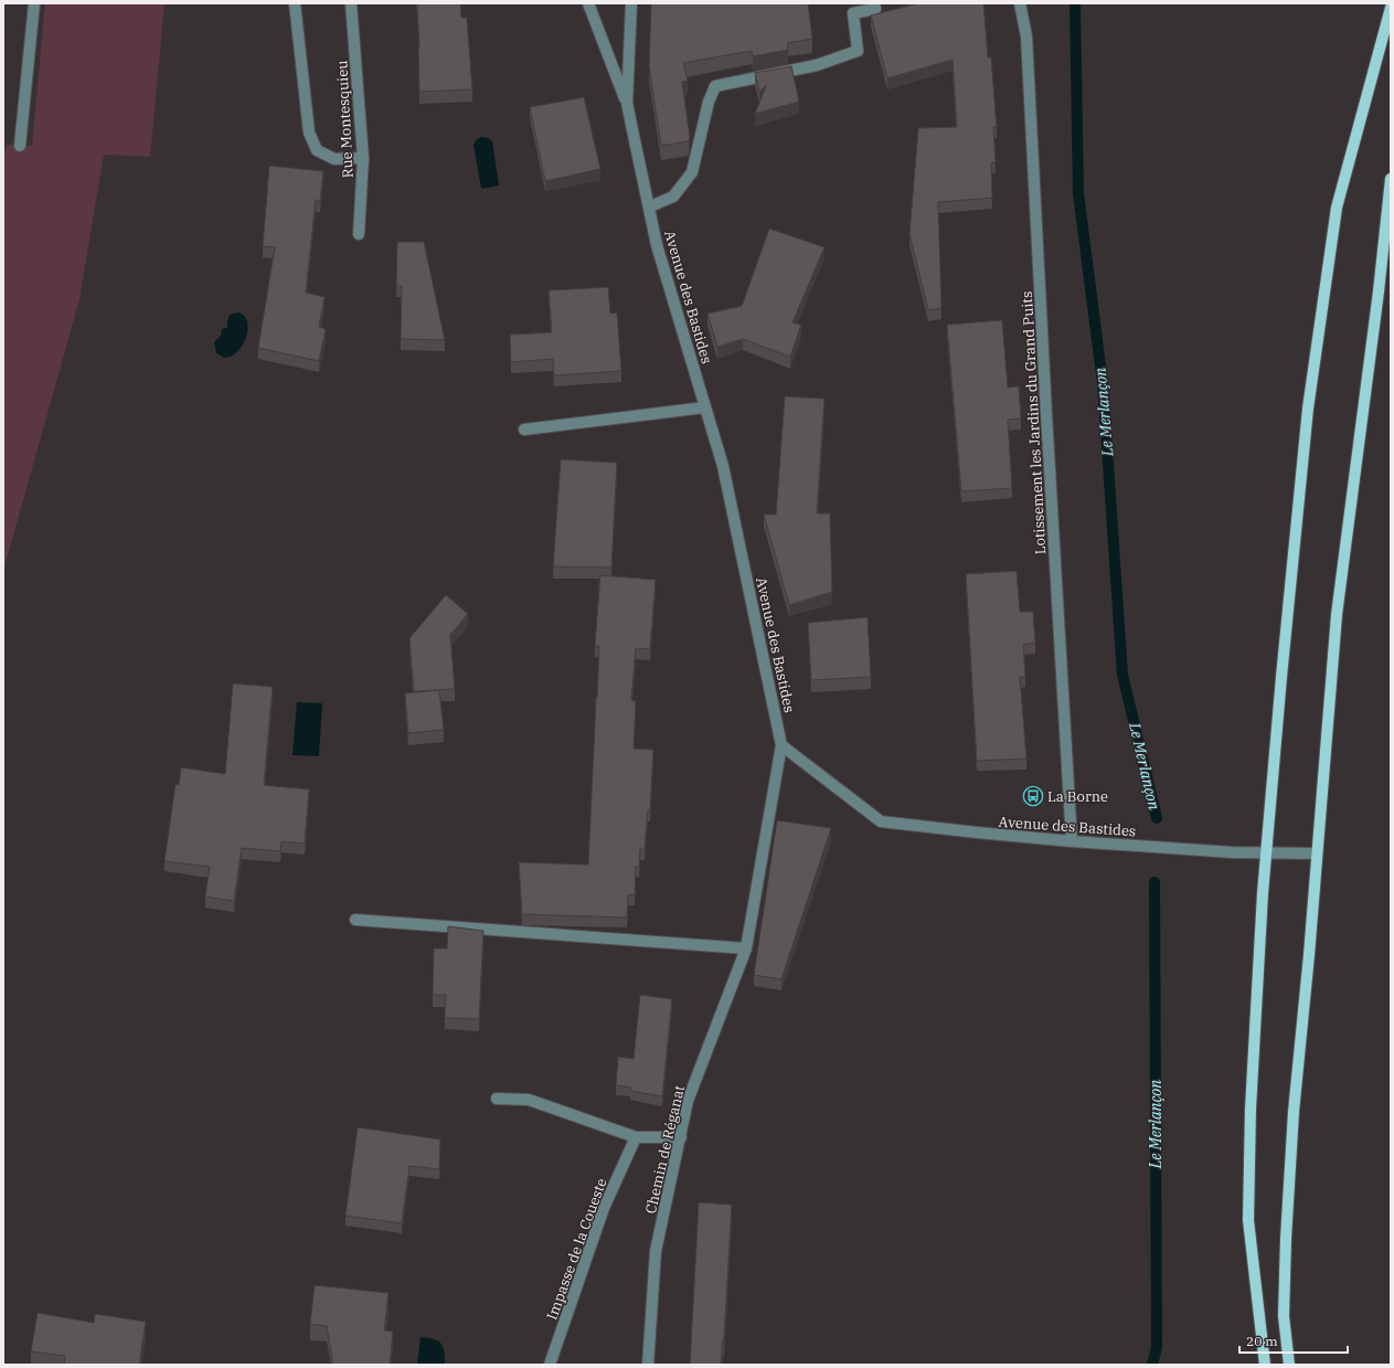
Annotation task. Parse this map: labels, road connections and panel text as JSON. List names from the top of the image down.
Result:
{
  "streets": {
    "street": [
      "Rue Montesquieu",
      "Avenue des Bastides",
      "Lotissement les Jardins du Grand Puits",
      "Chemin de Réganat",
      "Impasse de la Coueste"
    ]
  },
  "crossings": [
    ["Avenue des Bastides", "Lotissement les Jardins du Grand Puits"],
    ["Avenue des Bastides", "Chemin de Réganat"]
  ],
  "water": ["Le Merlançon"],
  "places": {
    "bus stop": ["La Borne"]
  },
  "scale_bar": "20 m"
}
